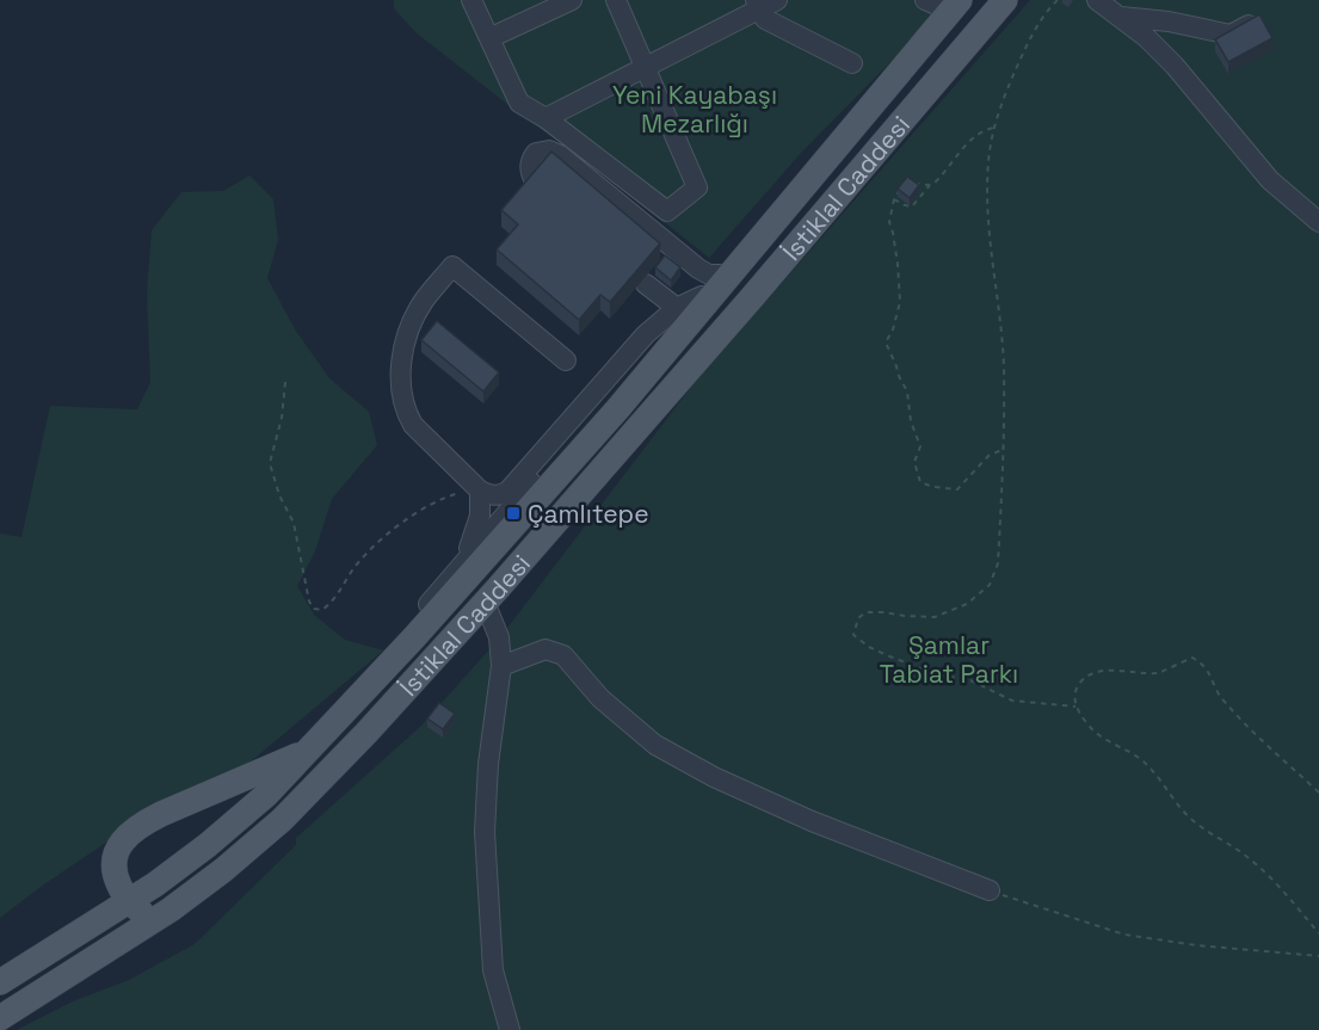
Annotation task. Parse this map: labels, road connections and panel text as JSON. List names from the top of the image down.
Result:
{
  "streets": {
    "main road": ["İstiklal Caddesi"]
  },
  "parks": ["Yeni Kayabaşı Mezarlığı", "Şamlar Tabiat Parkı"],
  "places": {
    "transit": ["Çamlıtepe"]
  }
}
